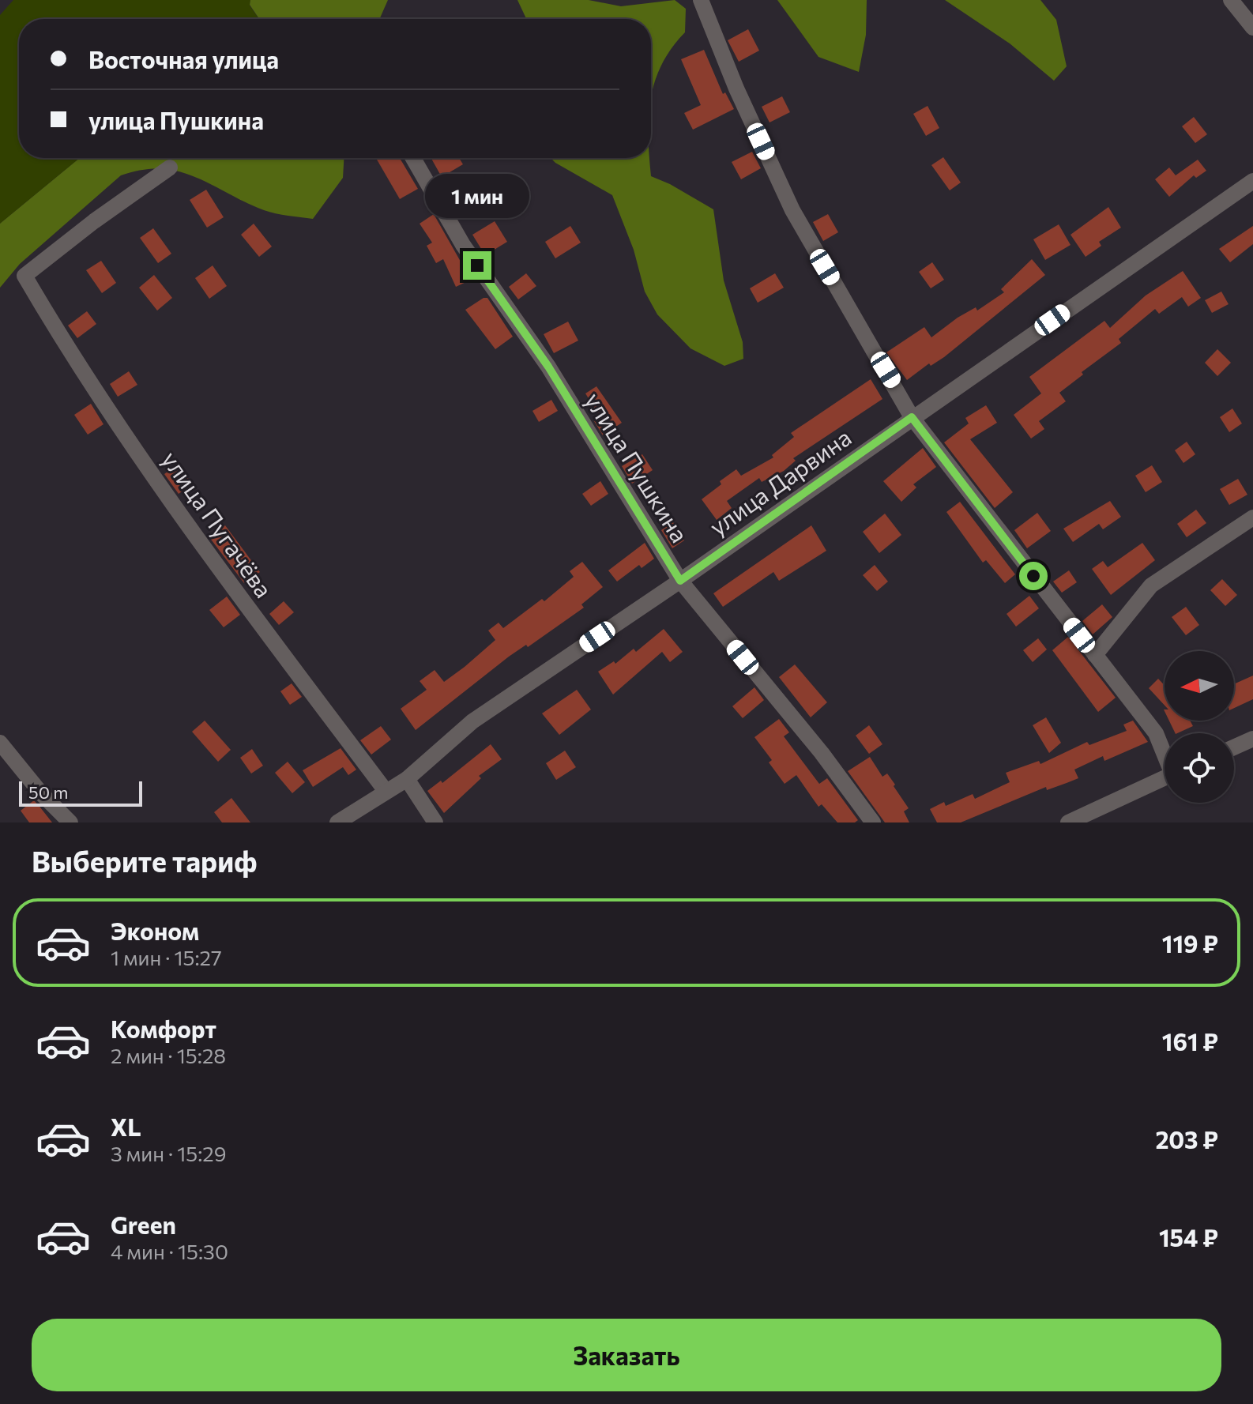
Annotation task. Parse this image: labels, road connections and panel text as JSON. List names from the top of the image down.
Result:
{
  "streets": {
    "street": ["улица Пушкина", "улица Дарвина", "улица Пугачёва"]
  },
  "crossings": [
    ["улица Пушкина", "улица Дарвина"],
    ["улица Дарвина", "улица Пугачёва"]
  ],
  "scale_bar": "50 m",
  "north": "left",
  "page": {
    "banner": ["Восточная улица", "улица Пушкина"],
    "bubble": "1 мин",
    "scale": "50 m",
    "heading": "Выберите тариф",
    "list": [
      {
        "name": "Эконом",
        "note": "1 мин · 15:27",
        "value": "119 ₽"
      },
      {
        "name": "Комфорт",
        "note": "2 мин · 15:28",
        "value": "161 ₽"
      },
      {
        "name": "XL",
        "note": "3 мин · 15:29",
        "value": "203 ₽"
      },
      {
        "name": "Green",
        "note": "4 мин · 15:30",
        "value": "154 ₽"
      }
    ],
    "buttons": "Заказать"
  }
}
